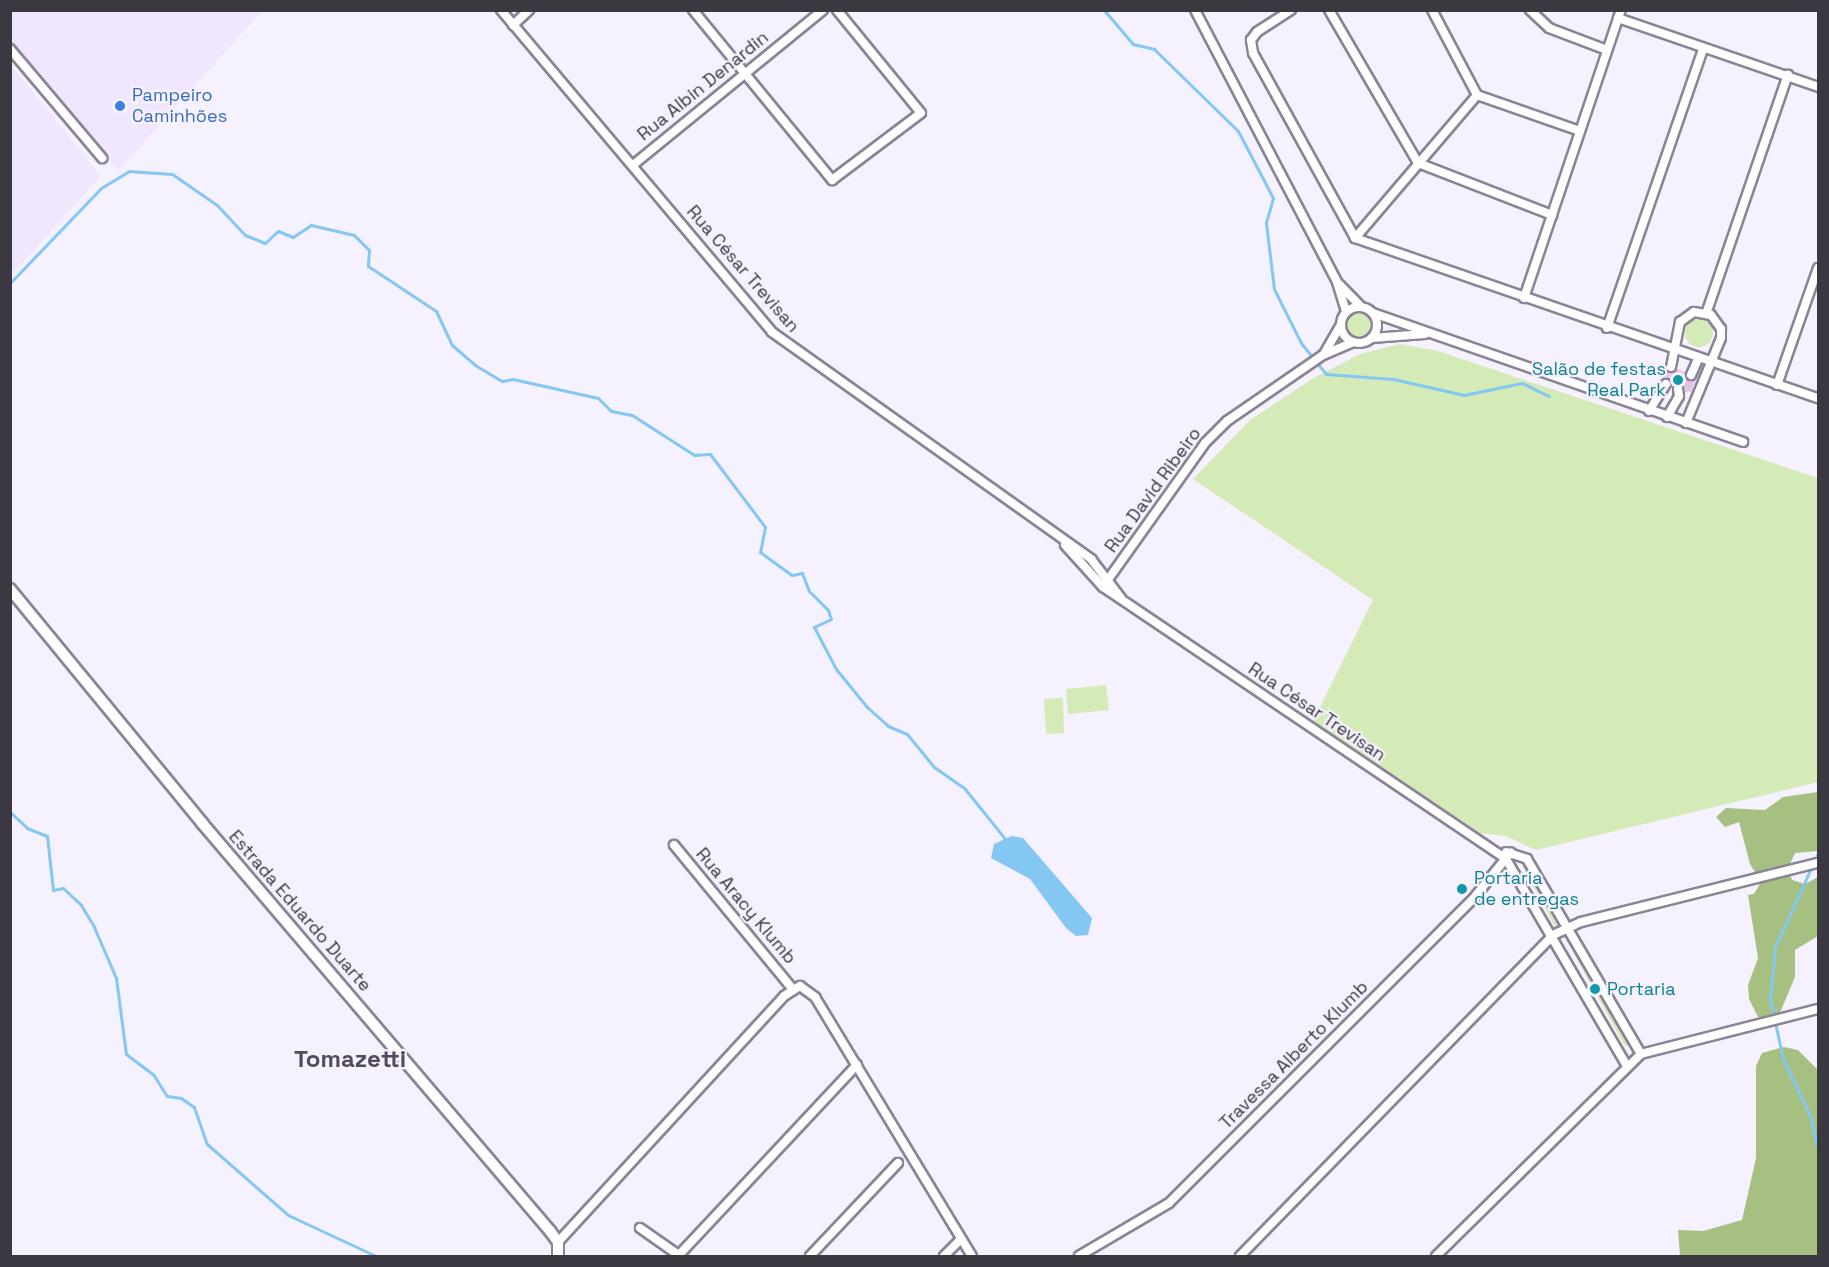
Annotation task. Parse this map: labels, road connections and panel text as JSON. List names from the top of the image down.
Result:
{
  "streets": {
    "street": [
      "Rua Albin Denardin",
      "Rua César Trevisan",
      "Rua David Ribeiro",
      "Rua Aracy Klumb",
      "Estrada Eduardo Duarte",
      "Travessa Alberto Klumb"
    ]
  },
  "crossings": [
    ["Rua Albin Denardin", "Rua César Trevisan"],
    ["Rua César Trevisan", "Rua David Ribeiro"],
    ["Rua César Trevisan", "Travessa Alberto Klumb"]
  ],
  "districts": ["Tomazetti"],
  "places": [
    "Pampeiro Caminhões",
    "Salão de festas Real Park",
    "Portaria de entregas",
    "Portaria"
  ]
}
